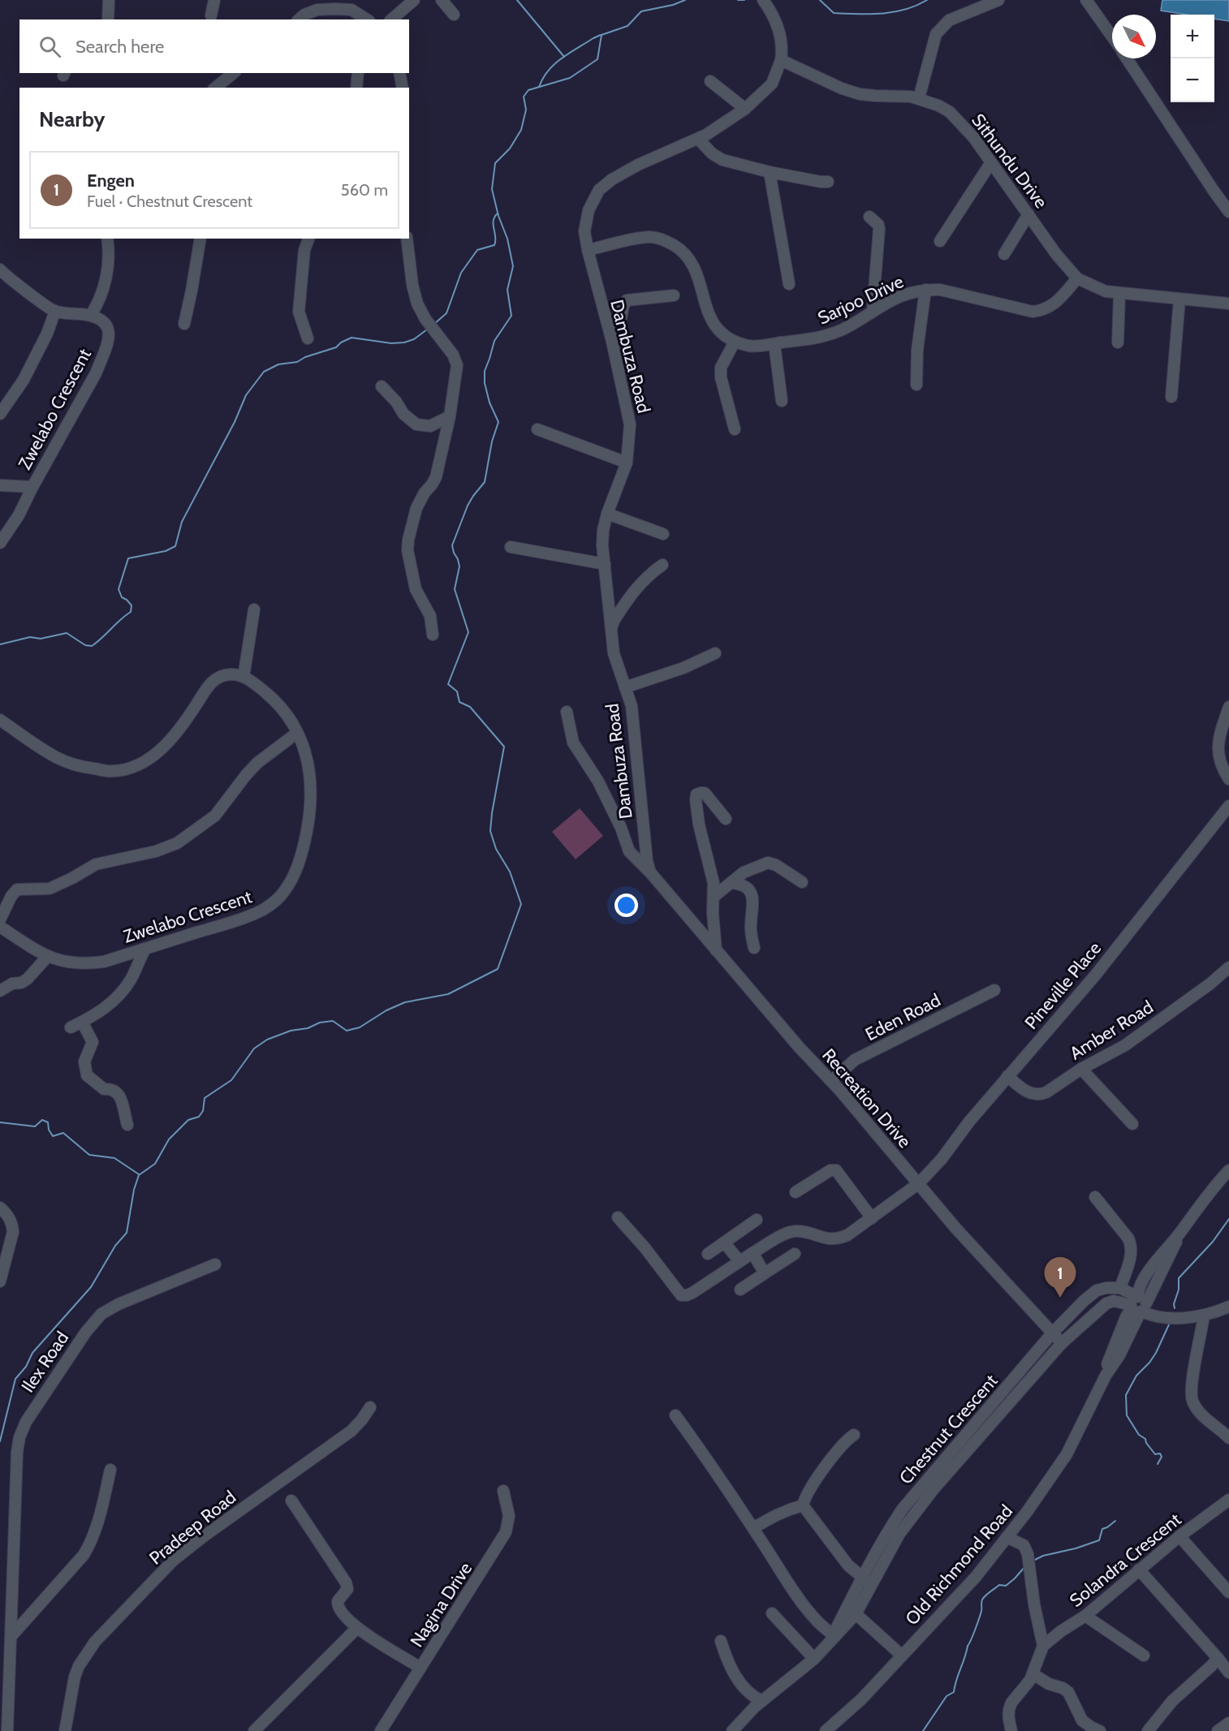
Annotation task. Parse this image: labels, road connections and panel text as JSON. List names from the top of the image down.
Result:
{
  "streets": {
    "street": [
      "Sithundu Drive",
      "Sarjoo Drive",
      "Dambuza Road",
      "Zwelabo Crescent",
      "Pineville Place",
      "Eden Road",
      "Amber Road",
      "Recreation Drive",
      "Ilex Road",
      "Chestnut Crescent",
      "Pradeep Road",
      "Solandra Crescent",
      "Old Richmond Road",
      "Nagina Drive"
    ]
  },
  "crossings": [
    ["Sithundu Drive", "Sarjoo Drive"],
    ["Sithundu Drive", "Dambuza Road"],
    ["Sarjoo Drive", "Dambuza Road"],
    ["Dambuza Road", "Recreation Drive"],
    ["Pineville Place", "Amber Road"],
    ["Pineville Place", "Recreation Drive"],
    ["Eden Road", "Recreation Drive"],
    ["Recreation Drive", "Chestnut Crescent"],
    ["Chestnut Crescent", "Old Richmond Road"]
  ],
  "north": "bottom right",
  "page": {
    "map_buttons": ["+", "−"],
    "search": "Search here",
    "heading": "Nearby",
    "list": [
      {
        "mark": "1",
        "name": "Engen",
        "note": "Fuel · Chestnut Crescent",
        "value": "560 m"
      }
    ],
    "pins": "1"
  }
}
